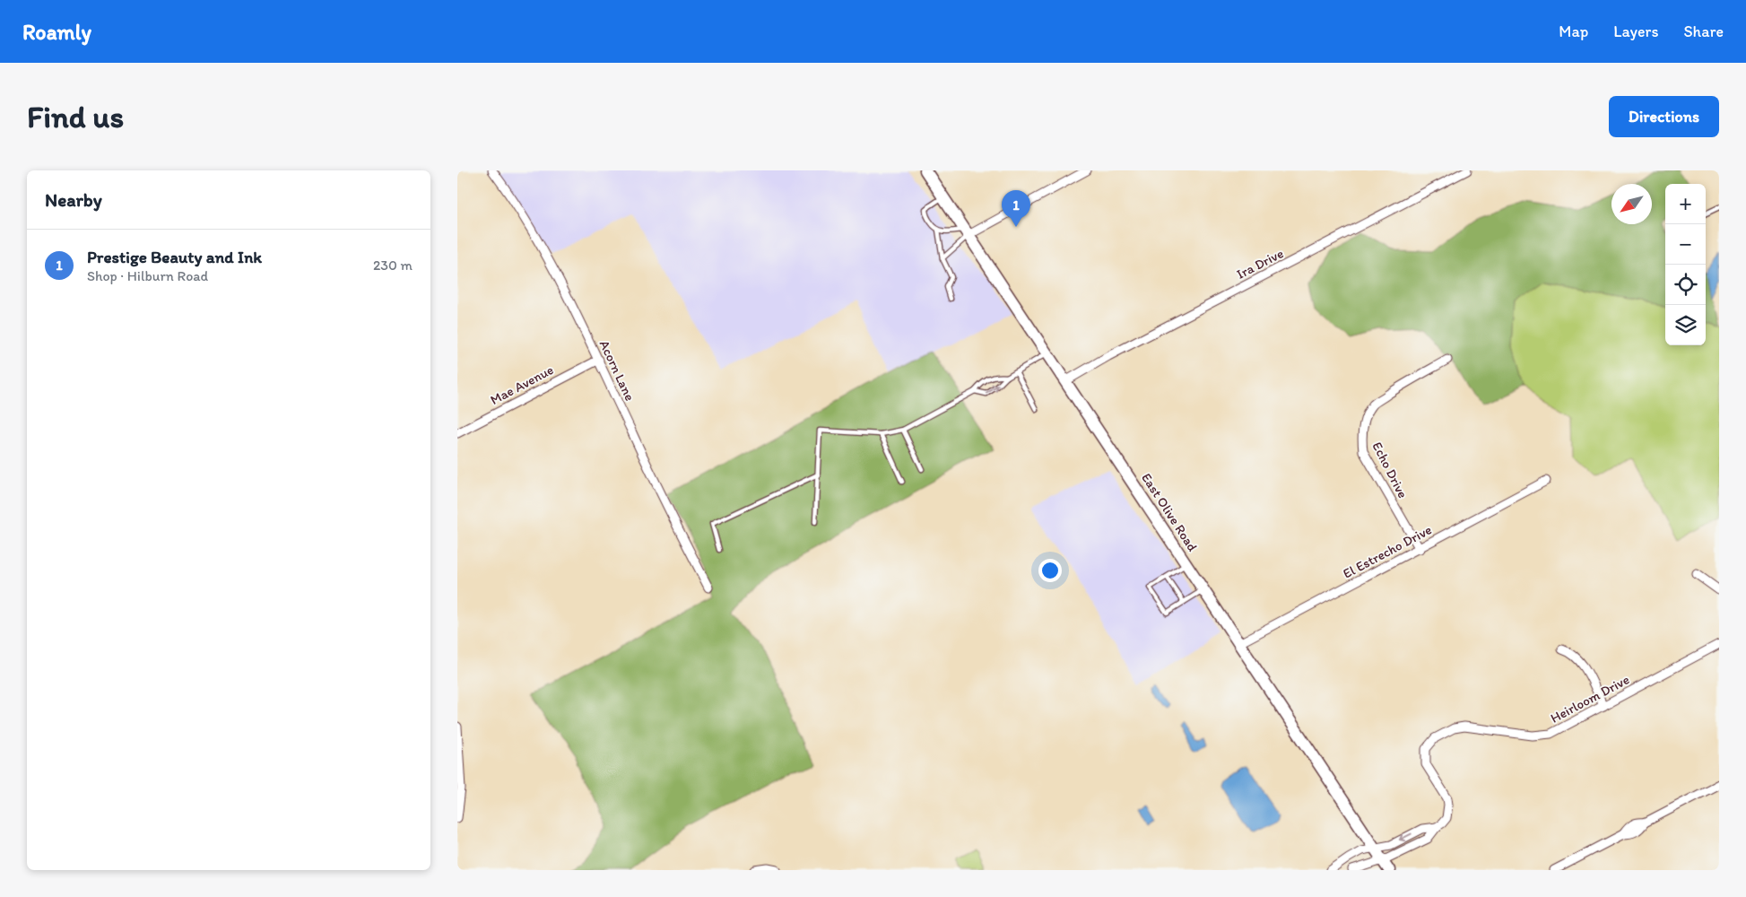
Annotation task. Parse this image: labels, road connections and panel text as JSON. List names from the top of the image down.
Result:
{
  "streets": {
    "street": [
      "Ira Drive",
      "Acorn Lane",
      "Mae Avenue",
      "Echo Drive",
      "East Olive Road",
      "El Estrecho Drive",
      "Heirloom Drive"
    ]
  },
  "crossings": [
    ["Ira Drive", "East Olive Road"],
    ["Acorn Lane", "Mae Avenue"],
    ["Echo Drive", "El Estrecho Drive"],
    ["East Olive Road", "El Estrecho Drive"],
    ["East Olive Road", "Heirloom Drive"]
  ],
  "north": "bottom left",
  "page": {
    "header": "Roamly",
    "nav": ["Map", "Layers", "Share"],
    "buttons": "Directions",
    "title": "Find us",
    "heading": "Nearby",
    "map_buttons": ["+", "−"],
    "pins": "1",
    "list": [
      {
        "mark": "1",
        "name": "Prestige Beauty and Ink",
        "note": "Shop · Hilburn Road",
        "value": "230 m"
      }
    ]
  }
}
